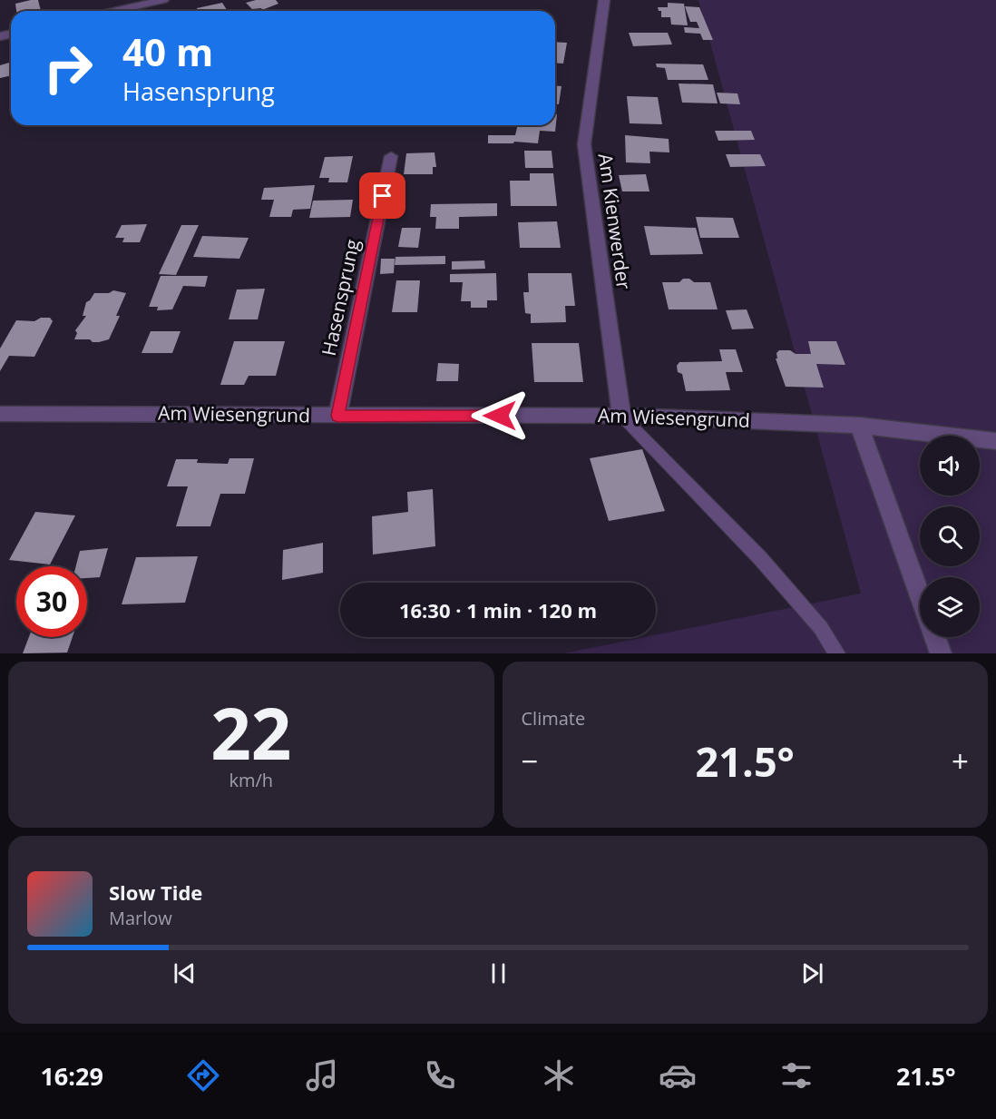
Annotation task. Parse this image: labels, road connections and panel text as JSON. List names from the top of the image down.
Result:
{
  "streets": {
    "street": ["Am Kienwerder", "Hasensprung", "Am Wiesengrund"]
  },
  "crossings": [
    ["Am Kienwerder", "Am Wiesengrund"],
    ["Hasensprung", "Am Wiesengrund"]
  ],
  "page": {
    "turn": ["40 m", "Hasensprung"],
    "limit": "30",
    "trip": "16:30 · 1 min · 120 m",
    "tile": [
      ["22", "km/h"],
      "Climate"
    ],
    "heat": ["−", "21.5°", "+"],
    "song": ["Slow Tide", "Marlow"],
    "tabs": ["16:29", "21.5°"]
  }
}
